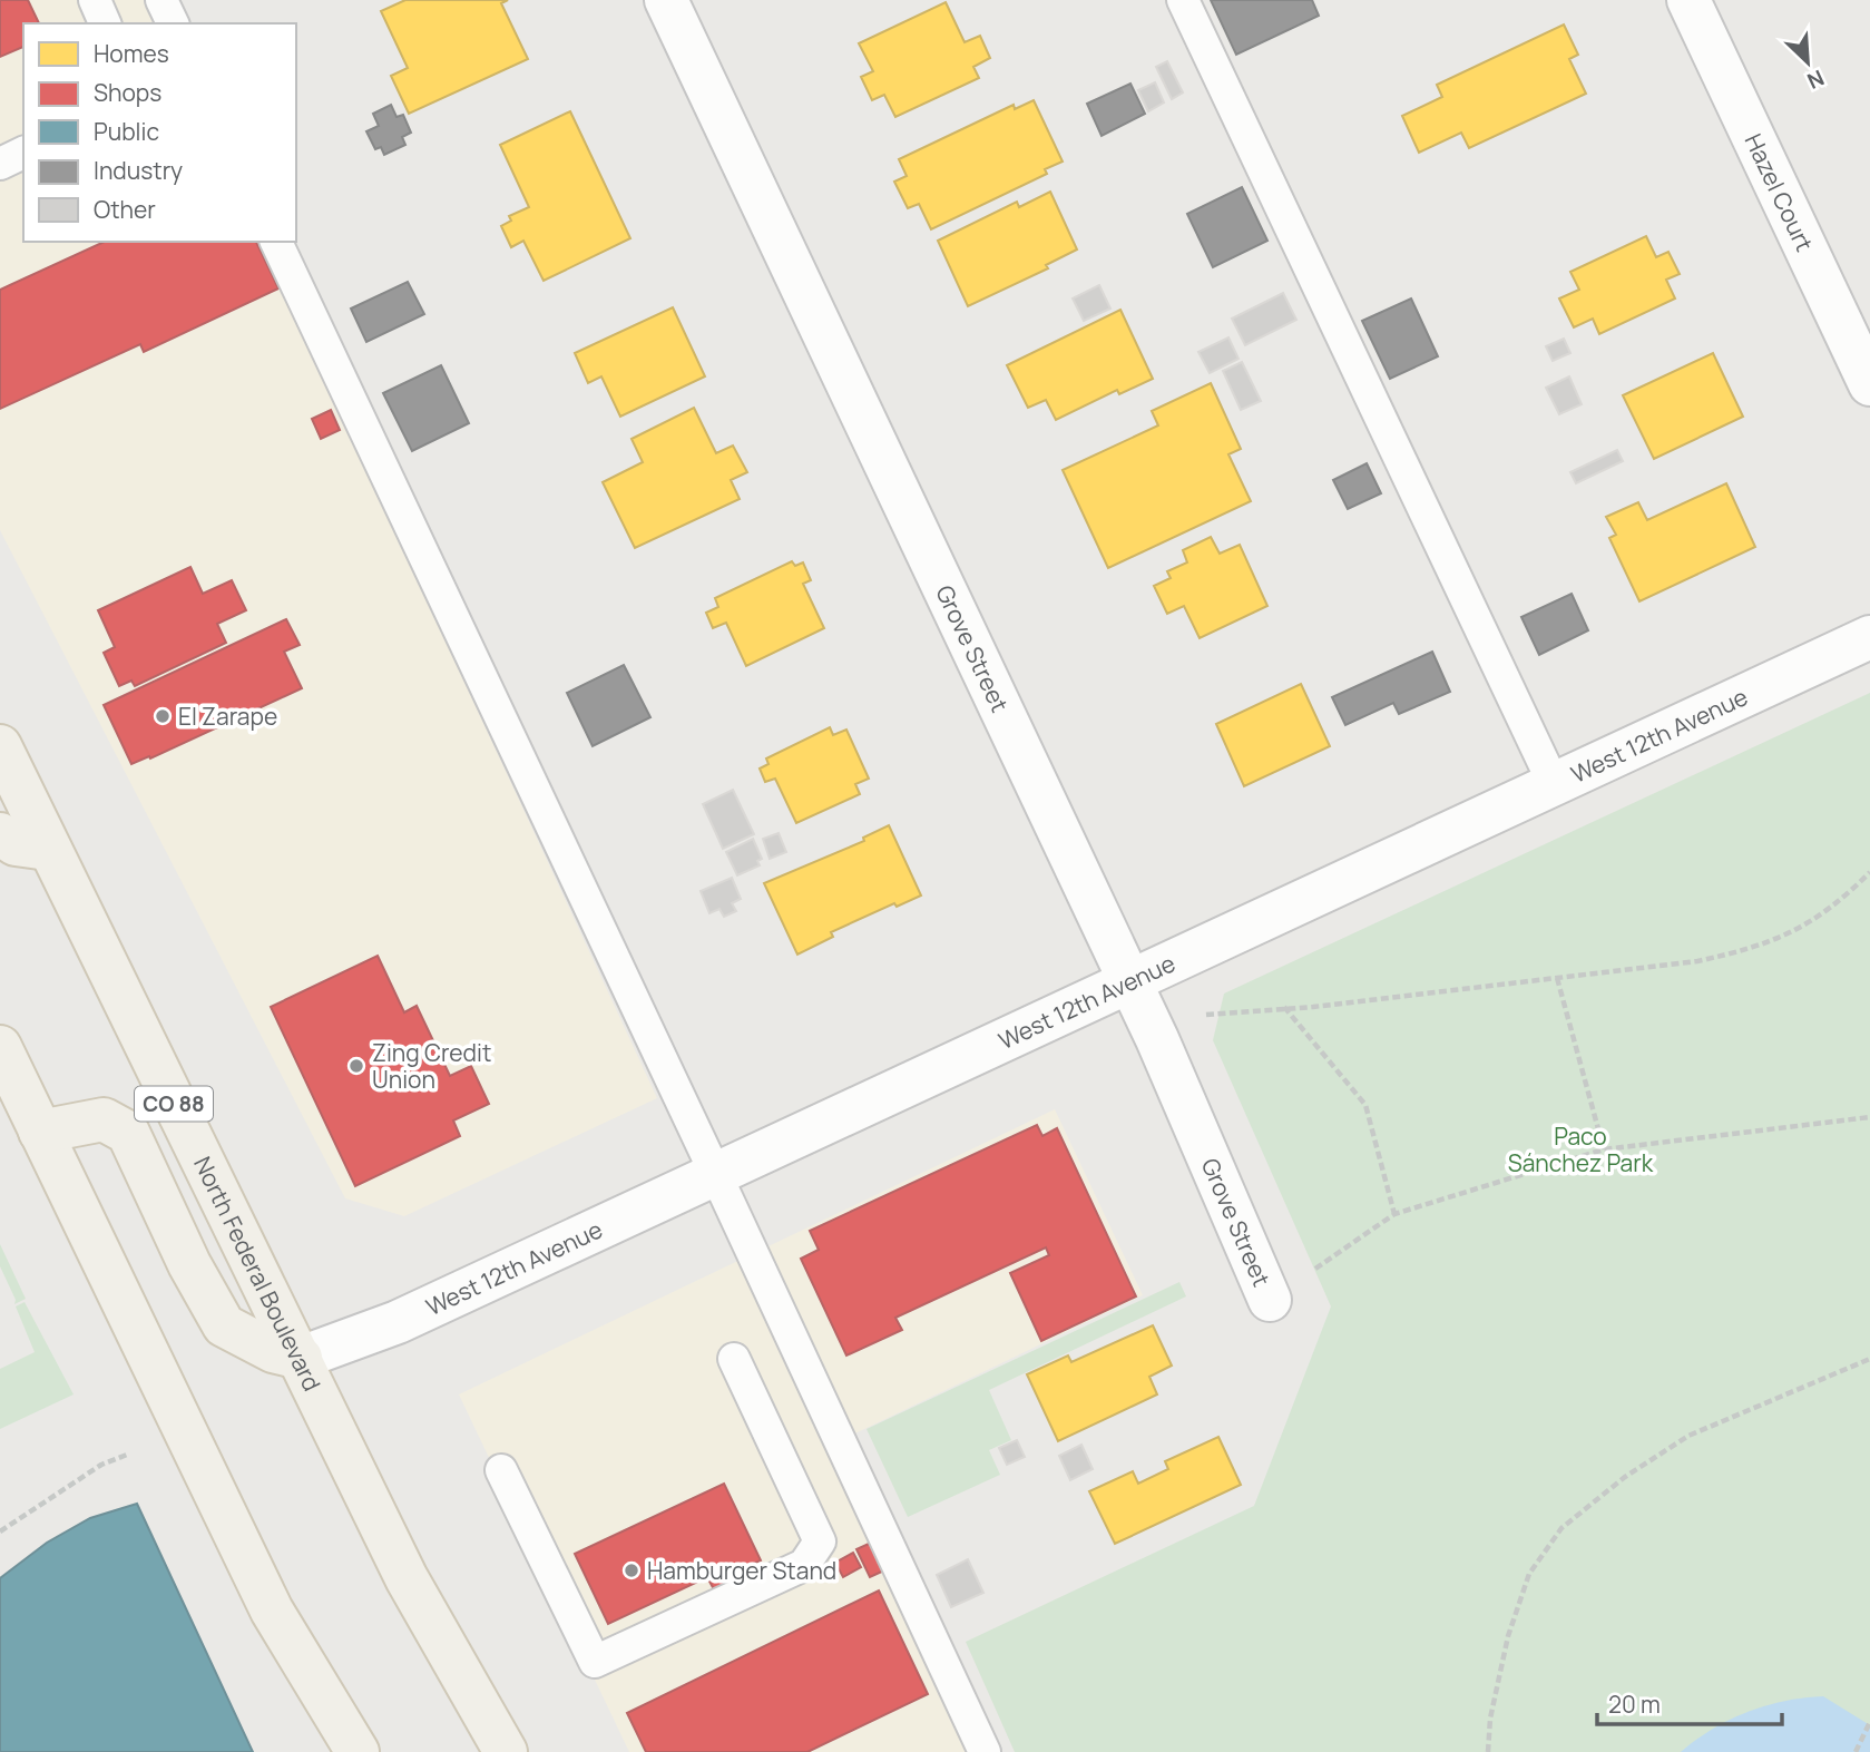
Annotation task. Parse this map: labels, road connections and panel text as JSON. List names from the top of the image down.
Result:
{
  "streets": {
    "main road": ["CO 88", "North Federal Boulevard"],
    "street": ["Hazel Court", "Grove Street", "West 12th Avenue"]
  },
  "crossings": [
    ["Grove Street", "West 12th Avenue"],
    ["West 12th Avenue", "North Federal Boulevard"]
  ],
  "parks": ["Paco Sánchez Park"],
  "places": ["El Zarape", "Zing Credit Union", "Hamburger Stand"],
  "legend": [
    "Homes",
    "Shops",
    "Public",
    "Industry",
    "Other"
  ],
  "scale_bar": "20 m",
  "north": "bottom right"
}
